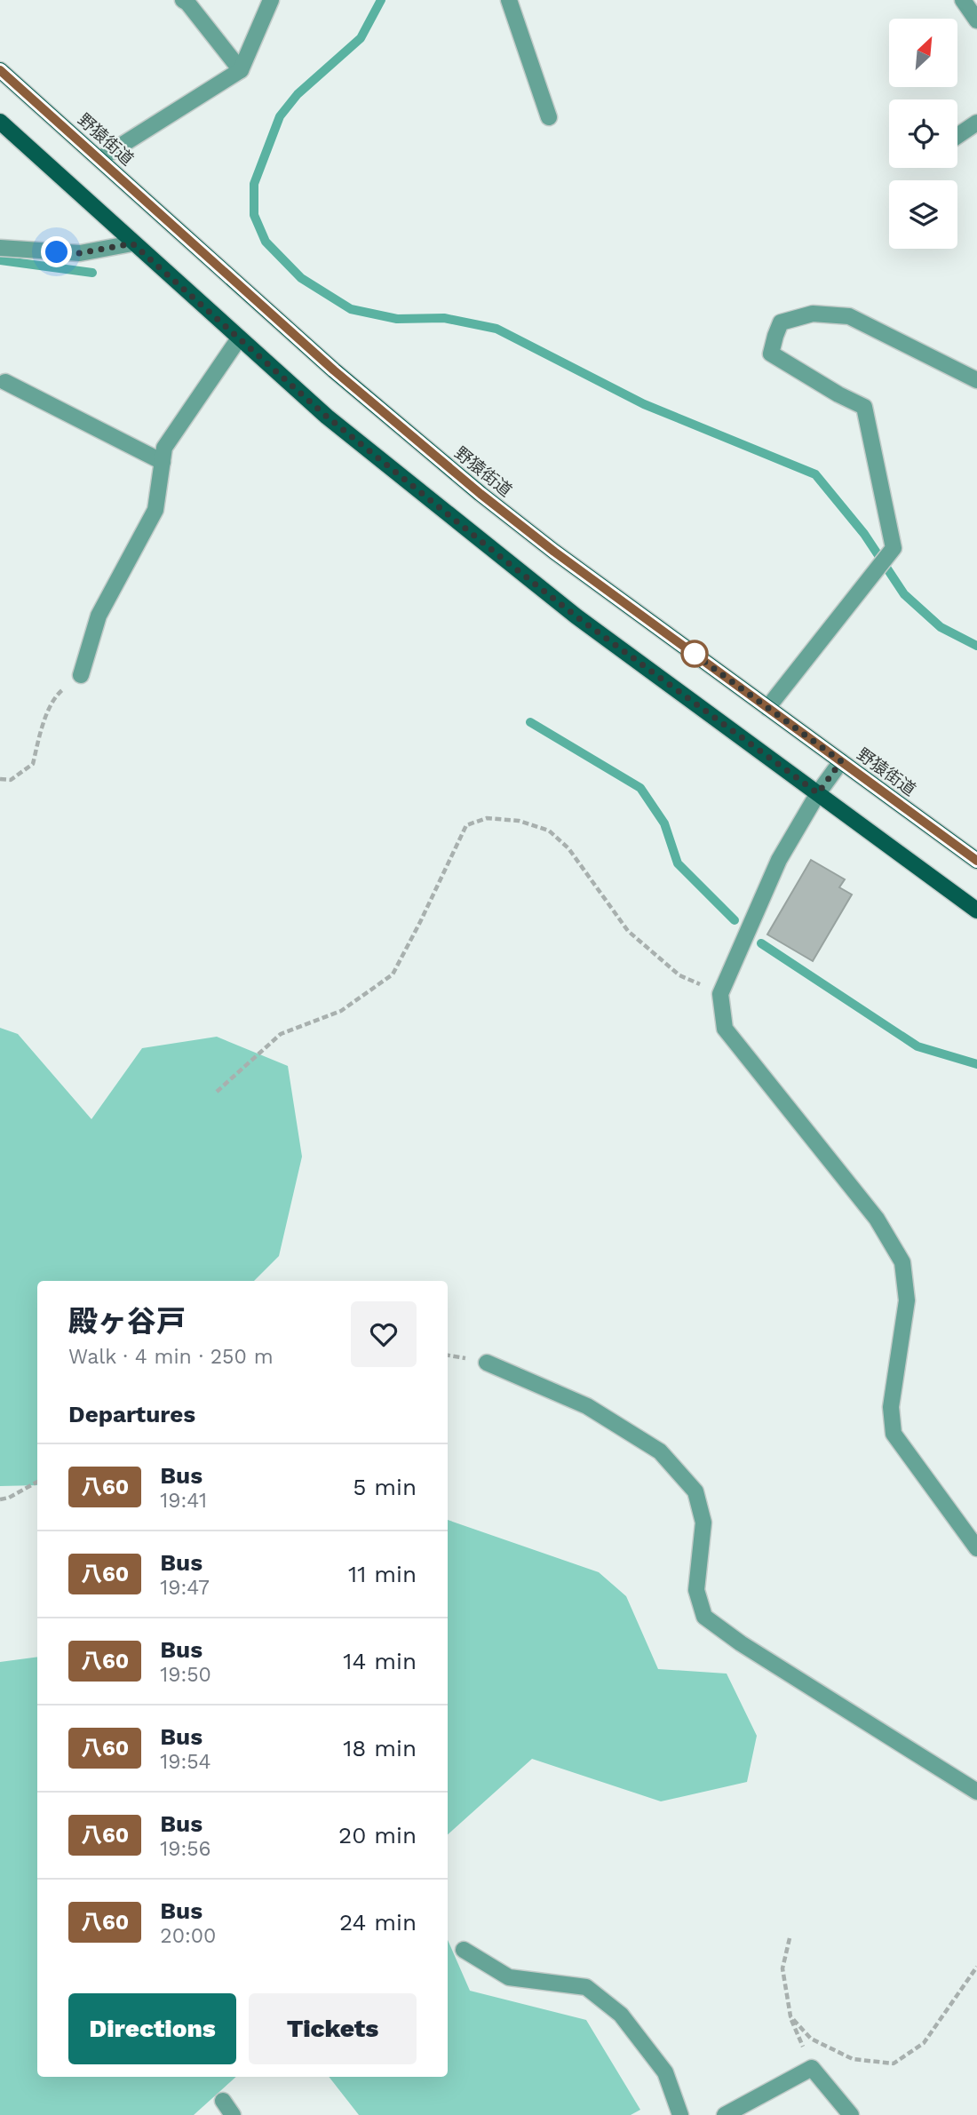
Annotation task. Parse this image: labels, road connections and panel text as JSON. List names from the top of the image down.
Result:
{
  "streets": {
    "main road": ["野猿街道"]
  },
  "lines": ["bus line 八60"],
  "north": "top right",
  "page": {
    "heading": [
      ["殿ヶ谷戸", "Walk · 4 min · 250 m"],
      "Departures"
    ],
    "list": [
      {
        "mark": "八60",
        "name": "Bus",
        "note": "19:41",
        "value": "5 min"
      },
      {
        "mark": "八60",
        "name": "Bus",
        "note": "19:47",
        "value": "11 min"
      },
      {
        "mark": "八60",
        "name": "Bus",
        "note": "19:50",
        "value": "14 min"
      },
      {
        "mark": "八60",
        "name": "Bus",
        "note": "19:54",
        "value": "18 min"
      },
      {
        "mark": "八60",
        "name": "Bus",
        "note": "19:56",
        "value": "20 min"
      },
      {
        "mark": "八60",
        "name": "Bus",
        "note": "20:00",
        "value": "24 min"
      }
    ],
    "buttons": ["Directions", "Tickets"]
  }
}
